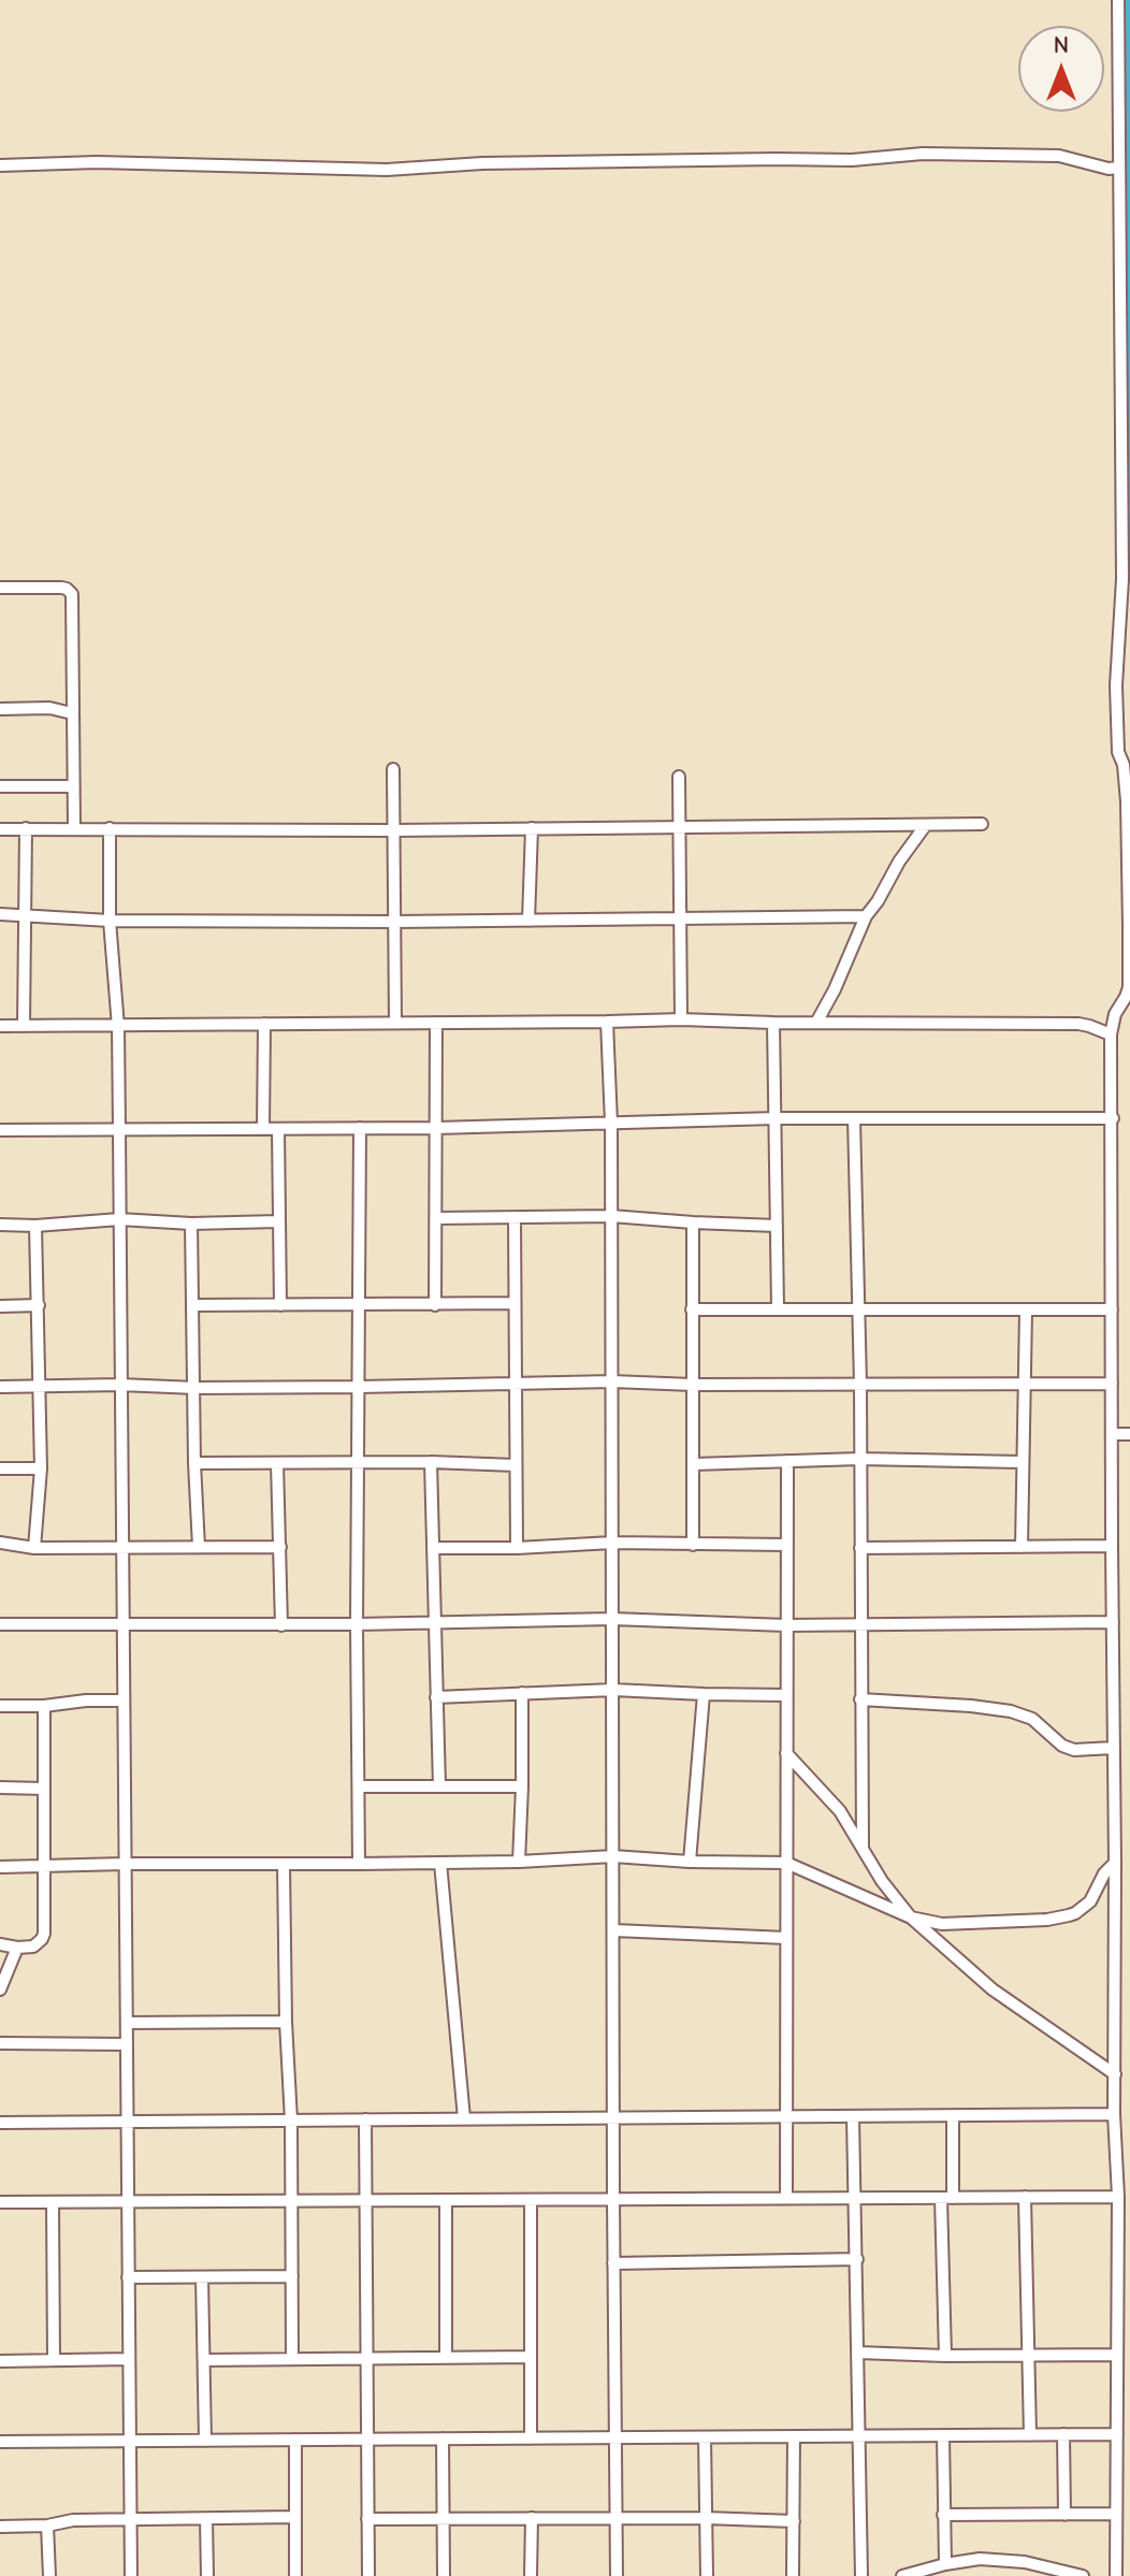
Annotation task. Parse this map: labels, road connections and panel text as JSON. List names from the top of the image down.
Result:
{
  "north": "top"
}
